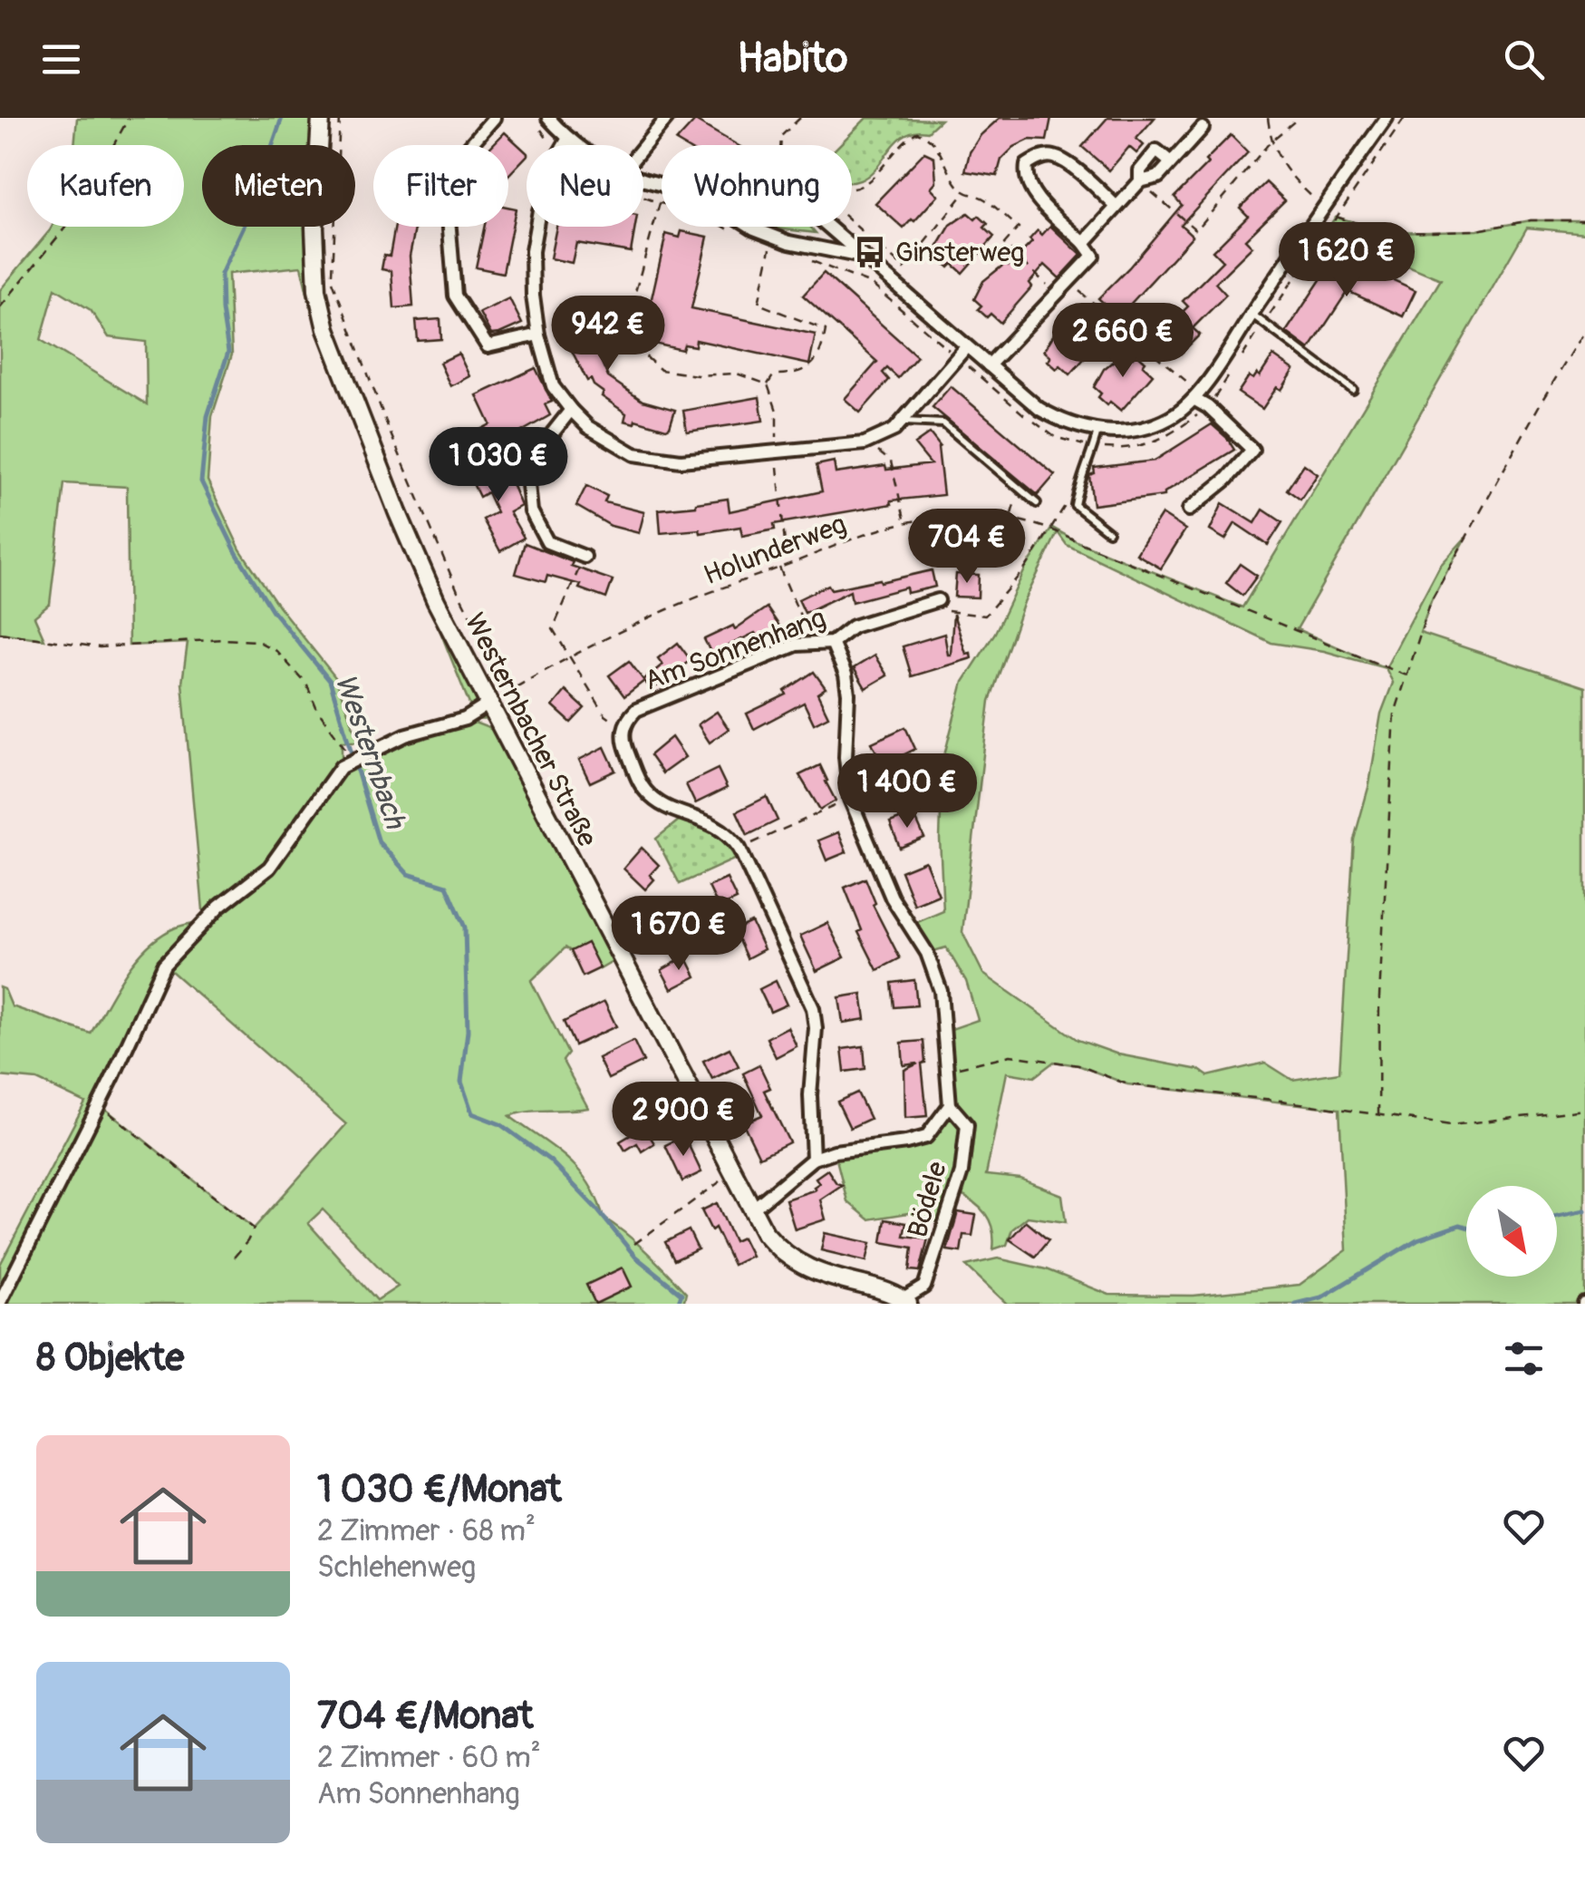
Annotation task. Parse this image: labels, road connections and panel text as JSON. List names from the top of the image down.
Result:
{
  "streets": {
    "street": ["Am Sonnenhang", "Westernbacher Straße", "Bödele"],
    "path": ["Holunderweg"]
  },
  "crossings": [
    ["Am Sonnenhang", "Bödele"],
    ["Westernbacher Straße", "Bödele"]
  ],
  "water": ["Westernbach"],
  "places": {
    "bus stop": ["Ginsterweg"]
  },
  "north": "bottom right",
  "page": {
    "header": "Habito",
    "chip": [
      "Kaufen",
      "Mieten",
      "Filter",
      "Neu",
      "Wohnung"
    ],
    "price": [
      "1 620 €",
      "942 €",
      "2 660 €",
      "1 030 €",
      "704 €",
      "1 400 €",
      "1 670 €",
      "2 900 €"
    ],
    "heading": "8 Objekte",
    "list": [
      {
        "name": "1 030 €/Monat",
        "note": "2 Zimmer · 68 m² · Schlehenweg"
      },
      {
        "name": "704 €/Monat",
        "note": "2 Zimmer · 60 m² · Am Sonnenhang"
      }
    ]
  }
}
